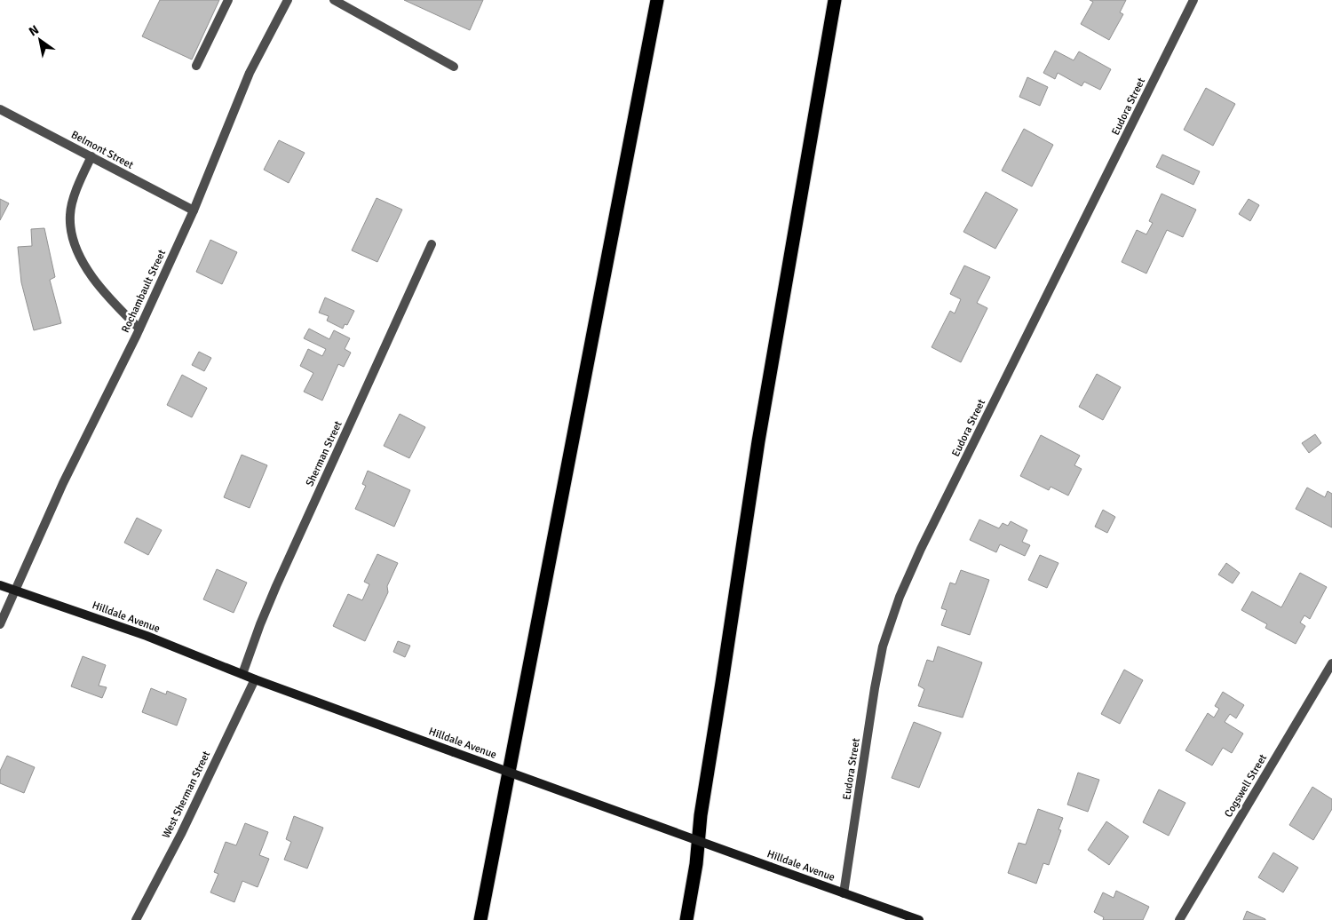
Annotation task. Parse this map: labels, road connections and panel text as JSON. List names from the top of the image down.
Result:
{
  "streets": {
    "main road": ["Hilldale Avenue"],
    "street": [
      "Eudora Street",
      "Belmont Street",
      "Rochambault Street",
      "Sherman Street",
      "Cogswell Street",
      "West Sherman Street"
    ]
  },
  "crossings": [
    ["Eudora Street", "Hilldale Avenue"],
    ["Belmont Street", "Rochambault Street"],
    ["Rochambault Street", "Hilldale Avenue"],
    ["Sherman Street", "Hilldale Avenue"],
    ["Hilldale Avenue", "West Sherman Street"]
  ],
  "north": "top left"
}
